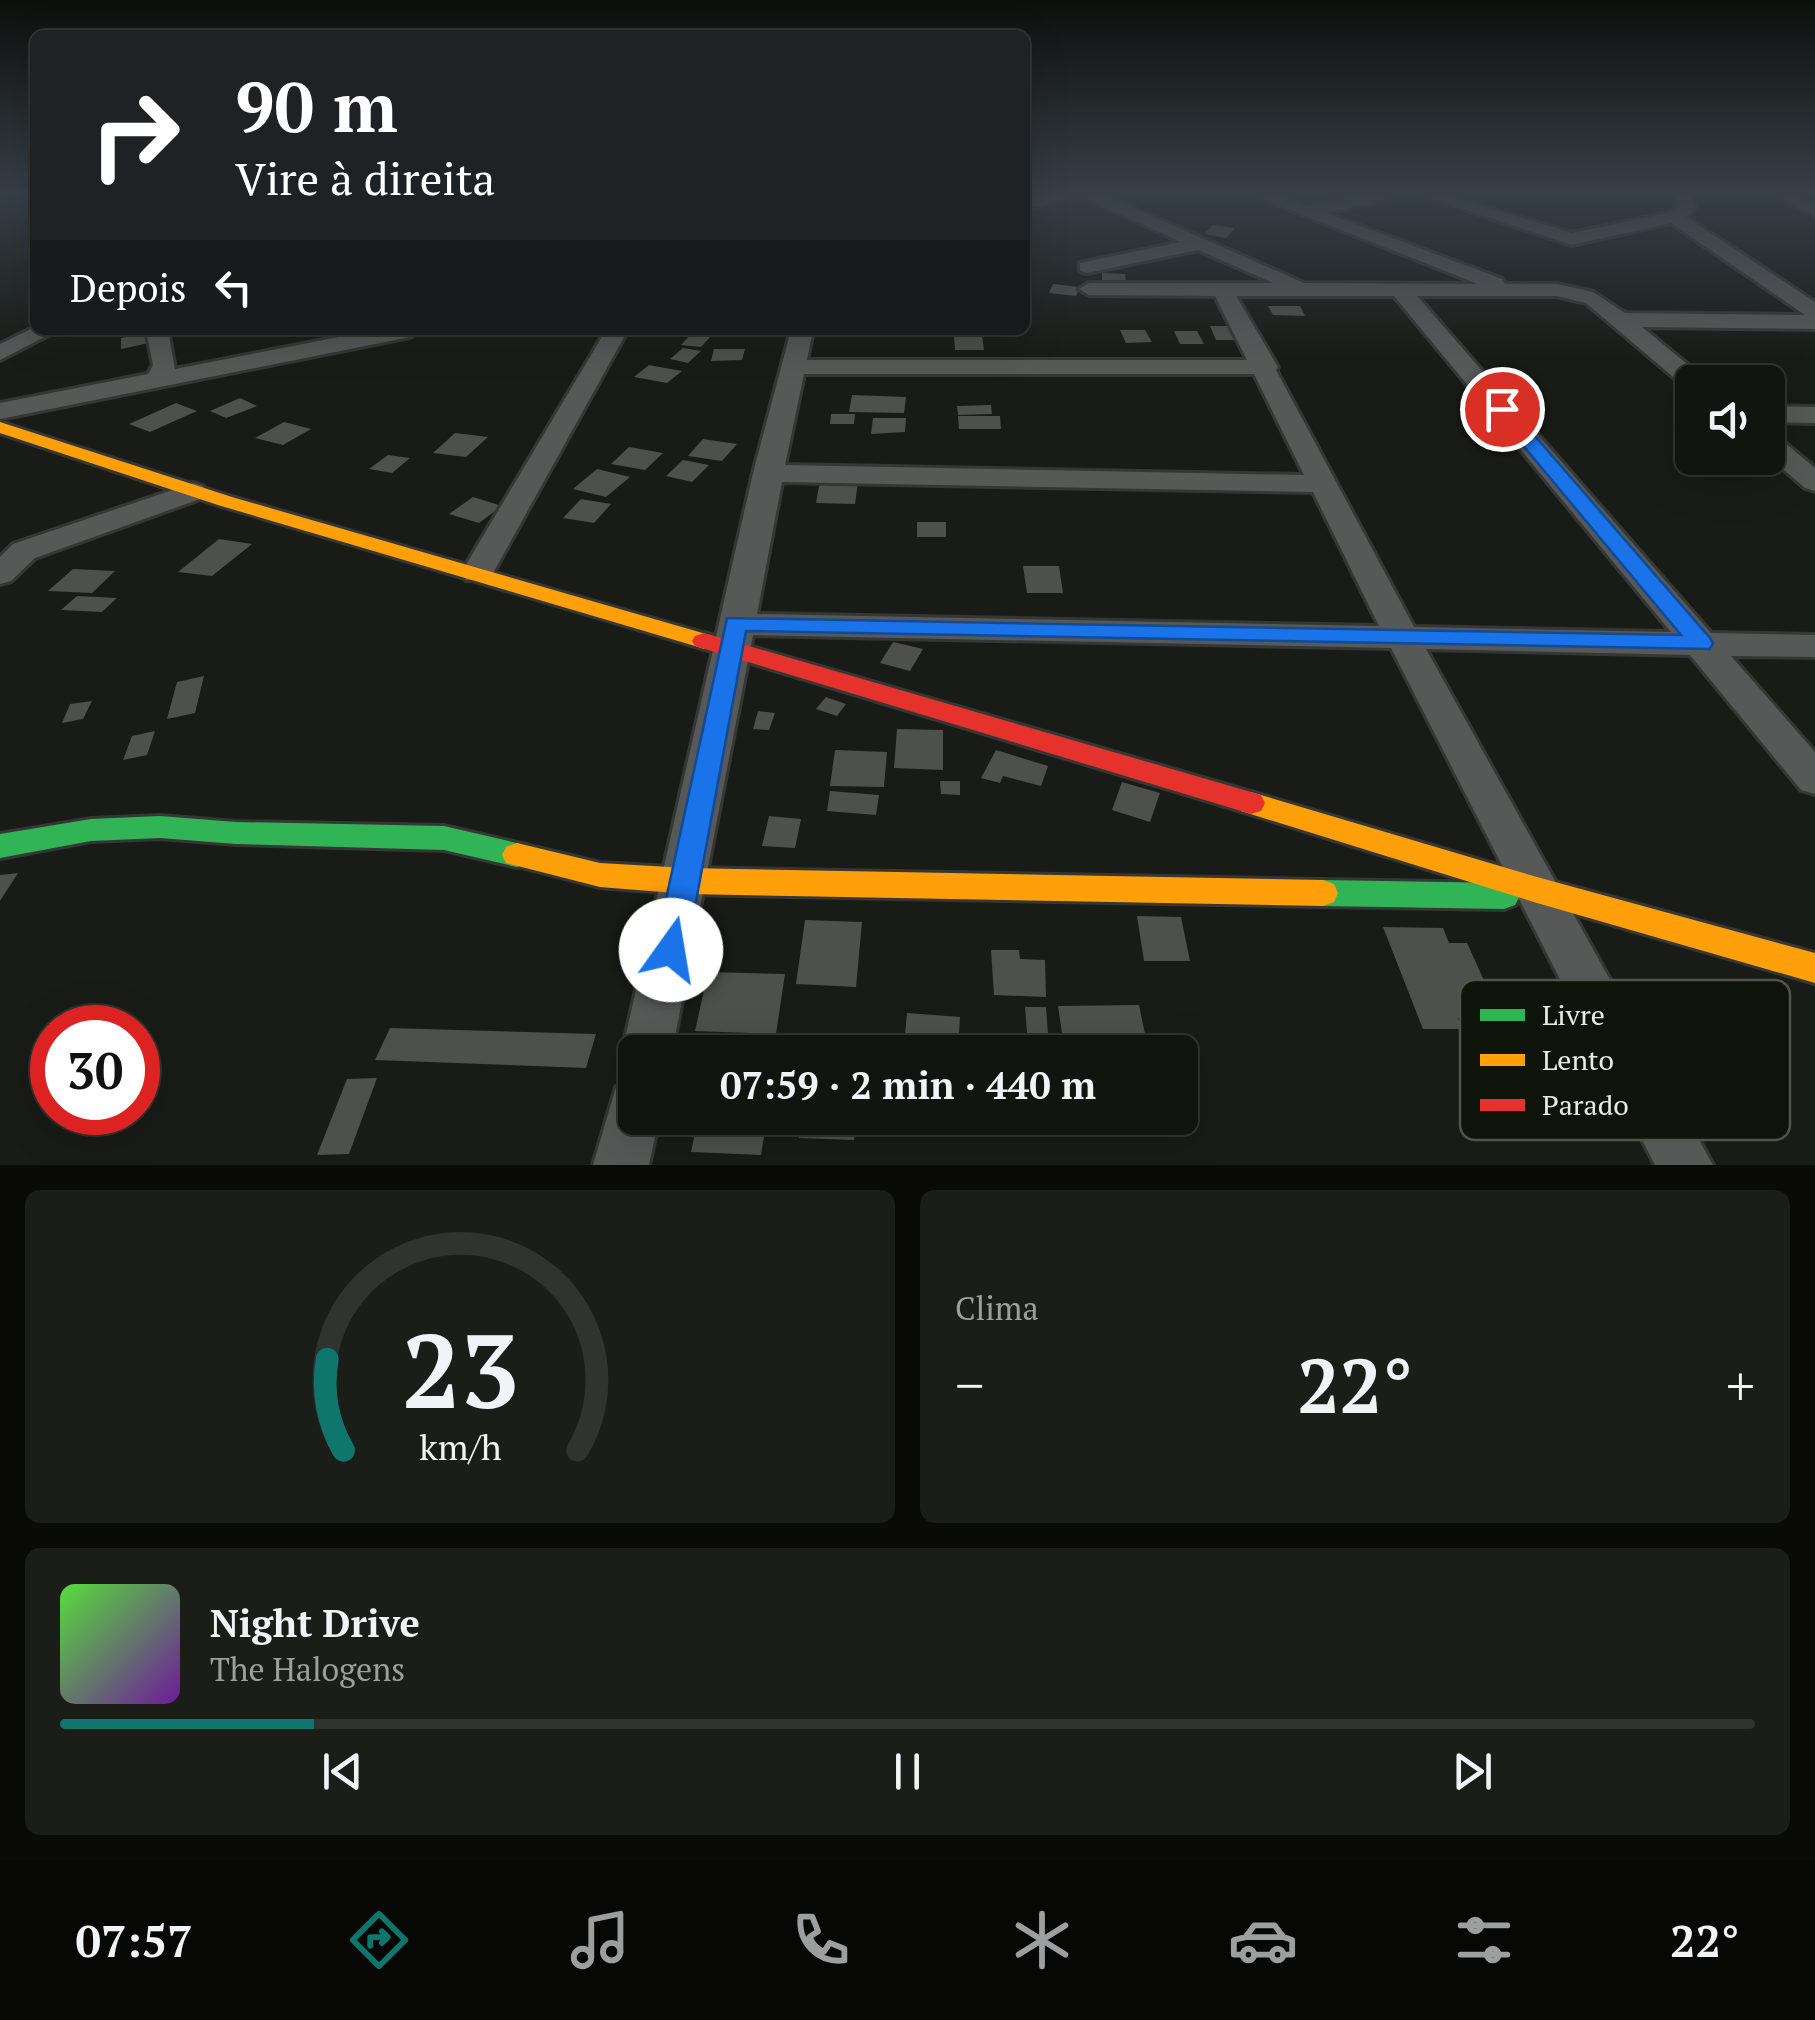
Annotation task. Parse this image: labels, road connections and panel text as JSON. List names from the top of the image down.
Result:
{
  "legend": ["Livre", "Lento", "Parado"],
  "page": {
    "turn": ["90 m", "Vire à direita"],
    "then": "Depois",
    "limit": "30",
    "trip": "07:59 · 2 min · 440 m",
    "tile": "Clima",
    "heat": ["−", "22°", "+"],
    "song": ["Night Drive", "The Halogens"],
    "tabs": ["07:57", "22°"],
    "gauge": ["23", "km/h"]
  }
}
